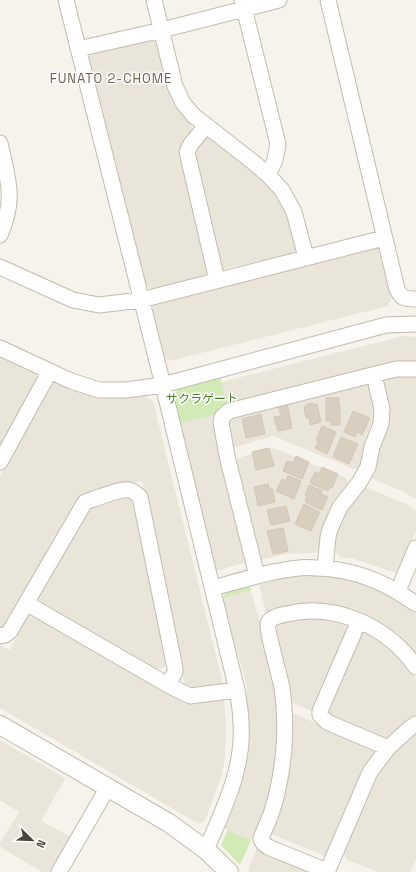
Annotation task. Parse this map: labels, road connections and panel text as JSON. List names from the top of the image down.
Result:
{
  "districts": ["FUNATO 2-CHOME"],
  "parks": ["サクラゲート"],
  "north": "bottom right"
}
